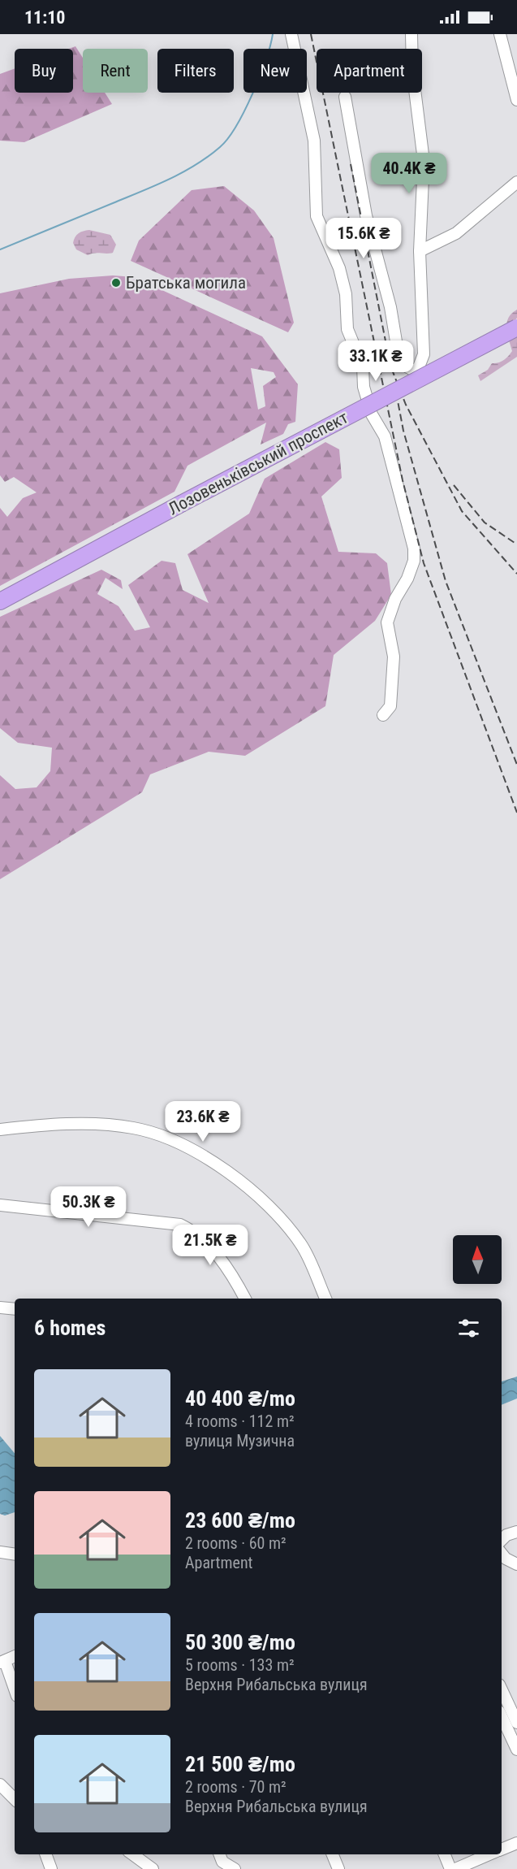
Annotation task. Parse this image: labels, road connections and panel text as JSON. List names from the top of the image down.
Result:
{
  "streets": {
    "highway": ["Лозовеньківський проспект"]
  },
  "places": ["Братська могила"],
  "north": "top",
  "page": {
    "status": "11:10",
    "chip": [
      "Buy",
      "Rent",
      "Filters",
      "New",
      "Apartment"
    ],
    "price": [
      "40.4K ₴",
      "15.6K ₴",
      "33.1K ₴",
      "23.6K ₴",
      "50.3K ₴",
      "21.5K ₴"
    ],
    "heading": "6 homes",
    "list": [
      {
        "name": "40 400 ₴/mo",
        "note": "4 rooms · 112 m² · вулиця Музична"
      },
      {
        "name": "23 600 ₴/mo",
        "note": "2 rooms · 60 m² · Apartment"
      },
      {
        "name": "50 300 ₴/mo",
        "note": "5 rooms · 133 m² · Верхня Рибальська вулиця"
      },
      {
        "name": "21 500 ₴/mo",
        "note": "2 rooms · 70 m² · Верхня Рибальська вулиця"
      }
    ]
  }
}
